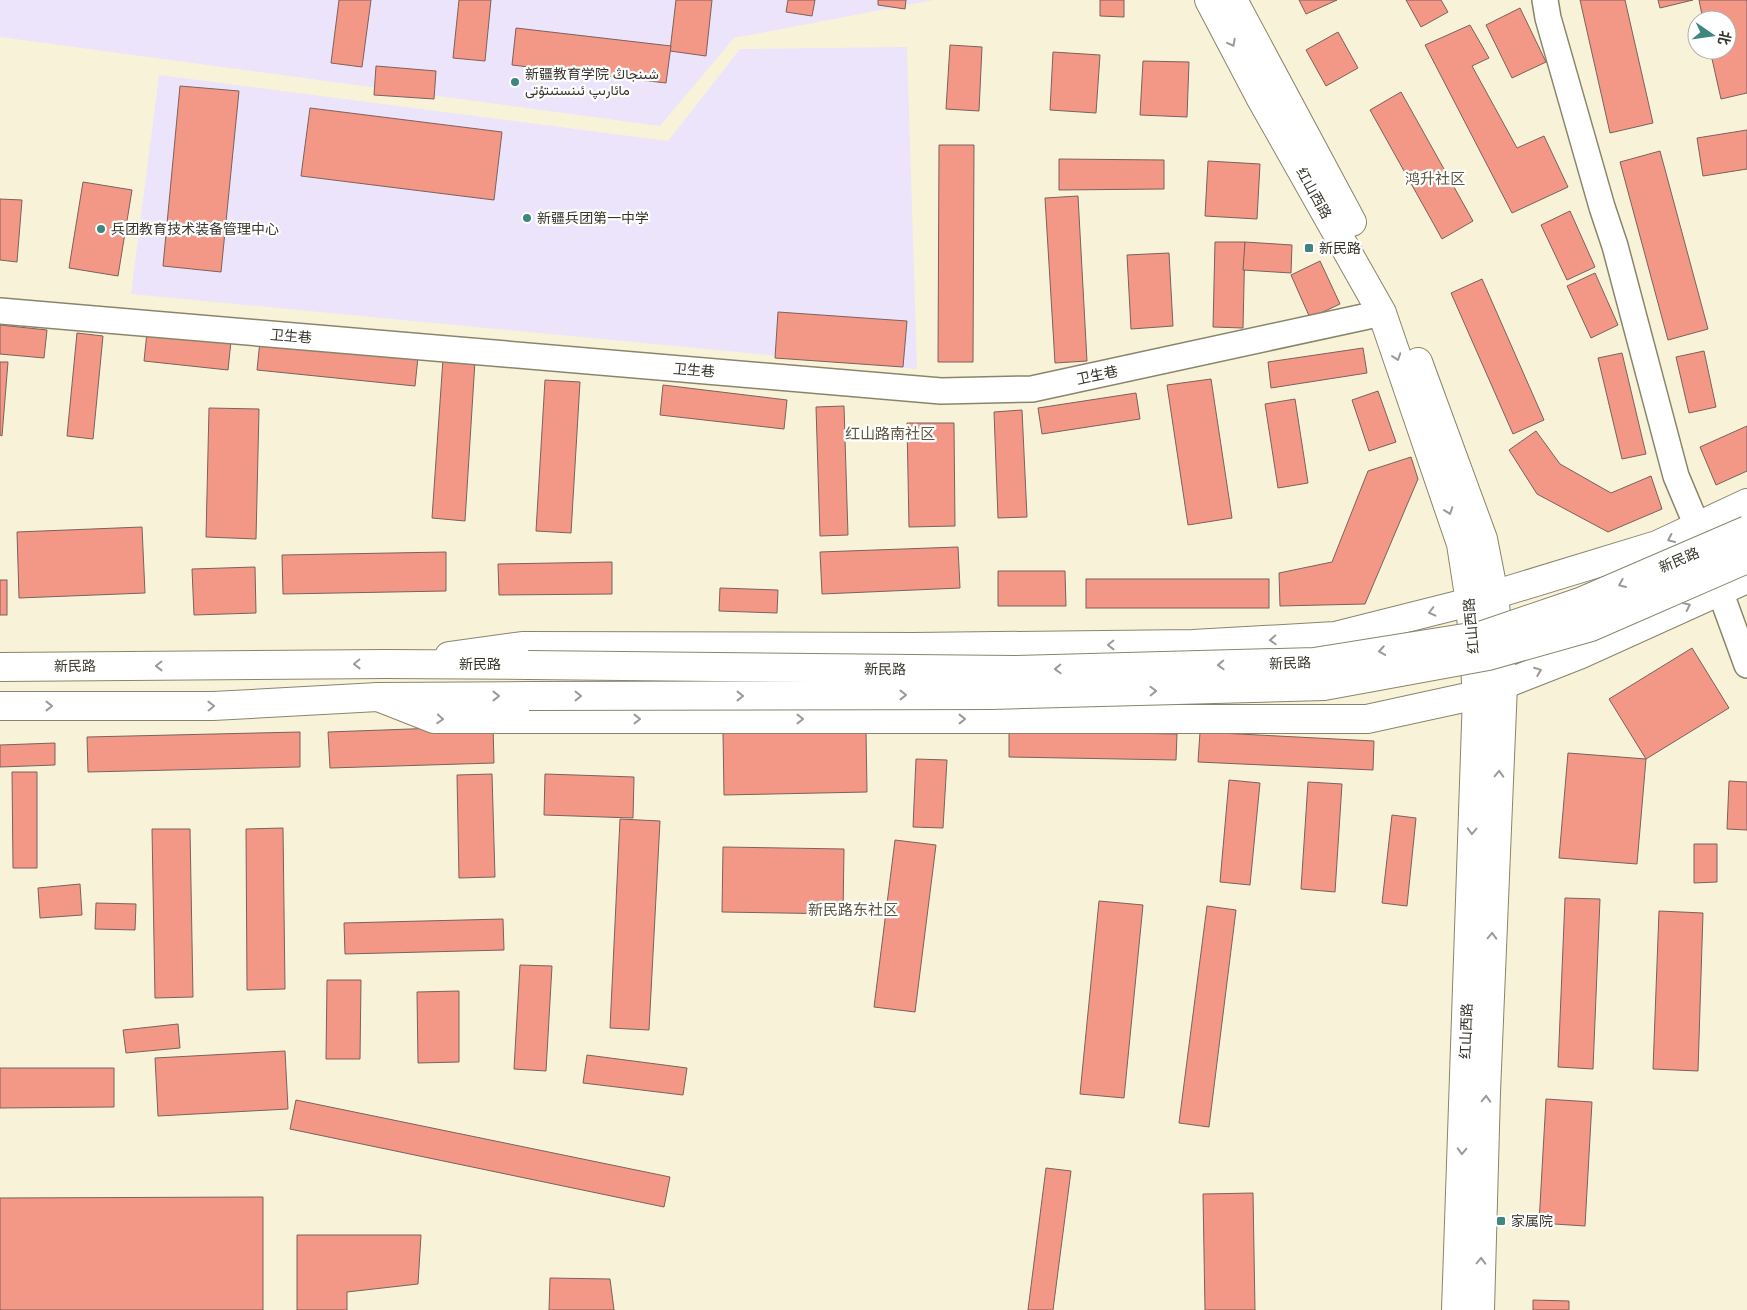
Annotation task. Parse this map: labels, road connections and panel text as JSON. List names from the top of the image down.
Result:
{
  "streets": {
    "main road": ["红山西路", "新民路"],
    "street": ["卫生巷"]
  },
  "crossings": [
    ["红山西路", "卫生巷"]
  ],
  "districts": ["鸿升社区", "红山路南社区", "新民路东社区"],
  "places": {
    "other": ["新疆教育学院 شىنجاڭ مائارىپ ئىنستىتۇتى", "新疆兵团第一中学", "兵团教育技术装备管理中心"],
    "transit": ["新民路", "家属院"]
  },
  "north": "right"
}
